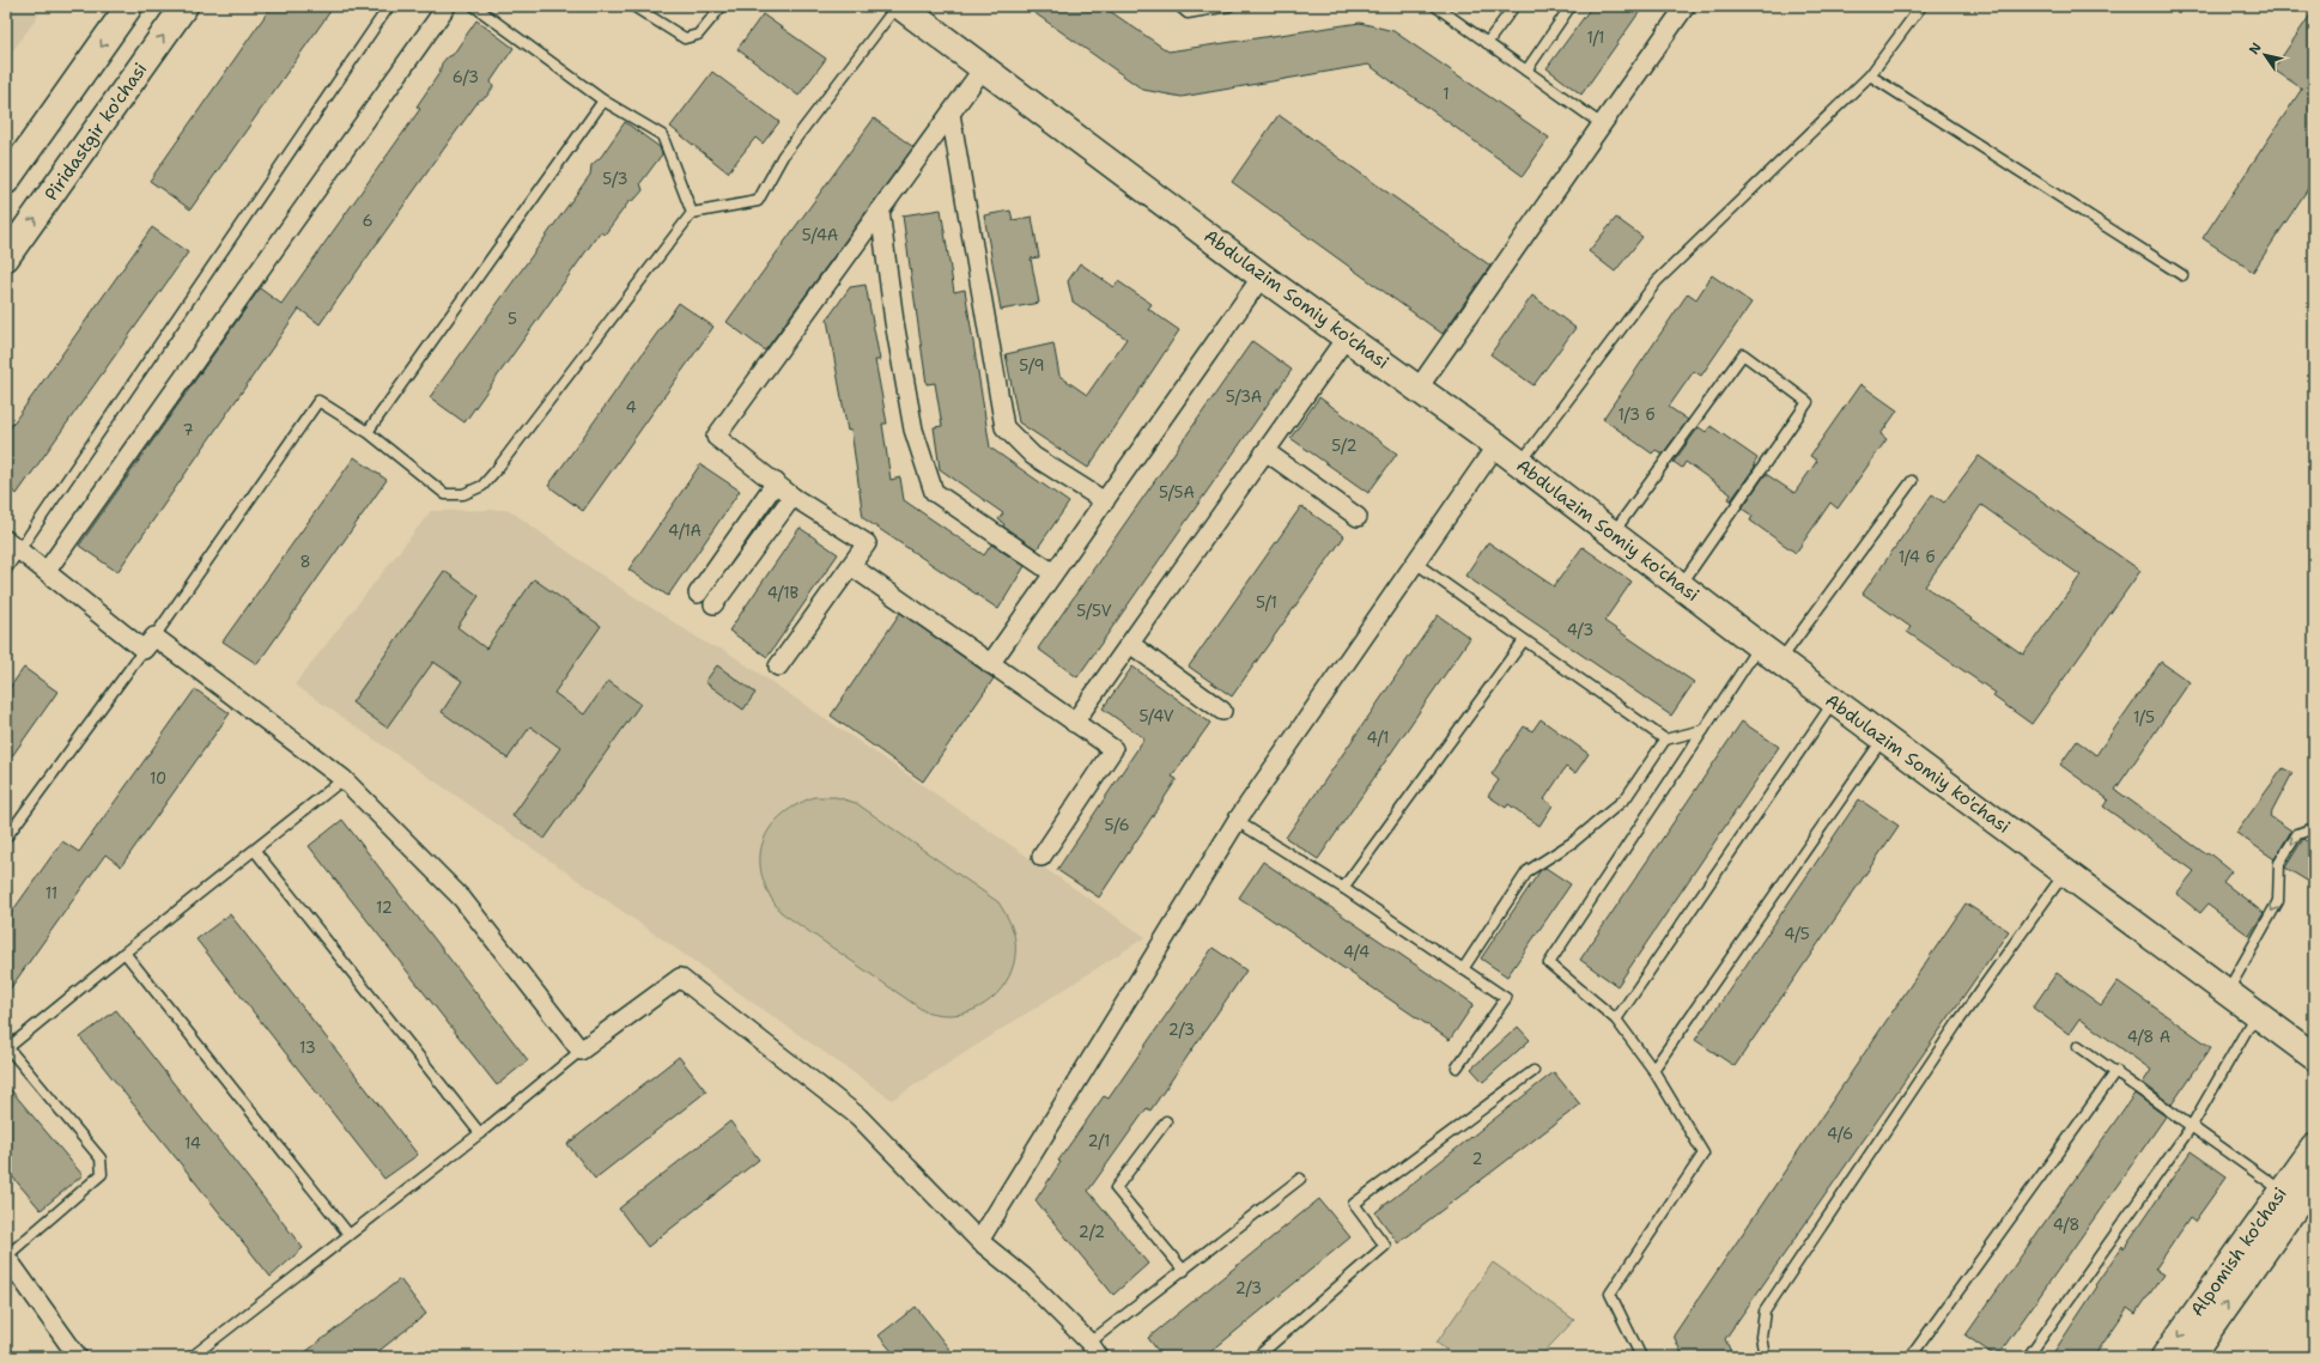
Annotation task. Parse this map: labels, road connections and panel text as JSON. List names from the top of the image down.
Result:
{
  "streets": {
    "street": ["Piridastgir ko'chasi", "Abdulazim Somiy ko'chasi", "Alpomish ko'chasi"]
  },
  "house_numbers": [
    "1/1",
    "6/3",
    "1",
    "5/3",
    "6",
    "5/4A",
    "5",
    "5/9",
    "5/3A",
    "4",
    "1/3 б",
    "7",
    "5/2",
    "5/5A",
    "4/1A",
    "1/4 б",
    "8",
    "4/1B",
    "5/1",
    "5/5V",
    "4/3",
    "5/4V",
    "1/5",
    "4/1",
    "10",
    "5/6",
    "11",
    "12",
    "4/5",
    "4/4",
    "2/3",
    "4/8 A",
    "13",
    "4/6",
    "2/1",
    "14",
    "2",
    "4/8",
    "2/2",
    "2/3"
  ],
  "north": "top left"
}
